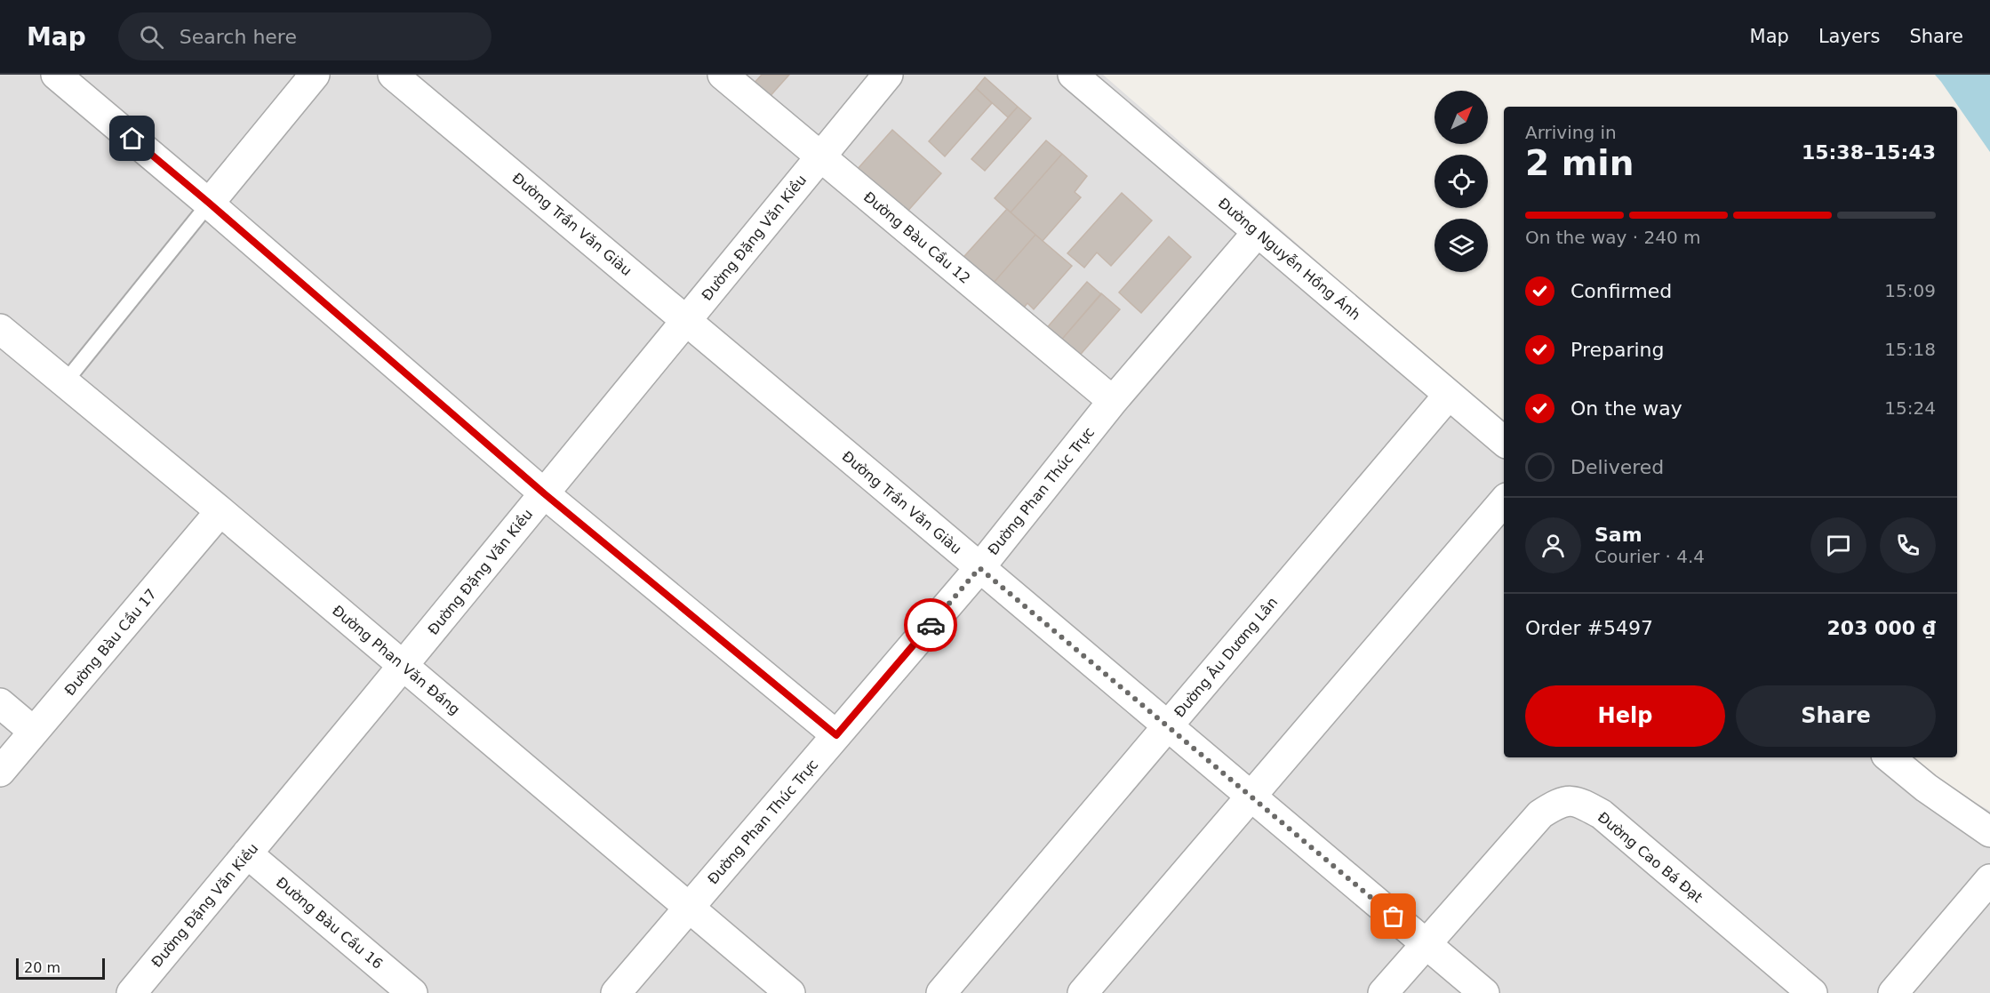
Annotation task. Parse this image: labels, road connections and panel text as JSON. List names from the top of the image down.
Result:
{
  "streets": {
    "street": [
      "Đường Trần Văn Giàu",
      "Đường Đặng Văn Kiều",
      "Đường Bàu Cầu 12",
      "Đường Nguyễn Hồng Ánh",
      "Đường Phan Thúc Trực",
      "Đường Bàu Cầu 17",
      "Đường Âu Dương Lân",
      "Đường Phan Văn Đáng",
      "Đường Cao Bá Đạt",
      "Đường Bàu Cầu 16"
    ]
  },
  "crossings": [
    ["Đường Trần Văn Giàu", "Đường Đặng Văn Kiều"],
    ["Đường Trần Văn Giàu", "Đường Phan Thúc Trực"],
    ["Đường Trần Văn Giàu", "Đường Âu Dương Lân"],
    ["Đường Trần Văn Giàu", "Đường Cao Bá Đạt"],
    ["Đường Đặng Văn Kiều", "Đường Bàu Cầu 12"],
    ["Đường Đặng Văn Kiều", "Đường Phan Văn Đáng"],
    ["Đường Đặng Văn Kiều", "Đường Bàu Cầu 16"],
    ["Đường Bàu Cầu 12", "Đường Phan Thúc Trực"],
    ["Đường Nguyễn Hồng Ánh", "Đường Phan Thúc Trực"],
    ["Đường Nguyễn Hồng Ánh", "Đường Âu Dương Lân"],
    ["Đường Phan Thúc Trực", "Đường Phan Văn Đáng"],
    ["Đường Bàu Cầu 17", "Đường Phan Văn Đáng"]
  ],
  "scale_bar": "20 m",
  "north": "top right",
  "page": {
    "header": "Map",
    "search": "Search here",
    "nav": ["Map", "Layers", "Share"],
    "heading": ["2 min", "Arriving in", "15:38–15:43"],
    "panel": [
      "Sam",
      "Courier · 4.4",
      "Order #5497",
      "203 000 ₫"
    ],
    "bar": "On the way · 240 m",
    "list": [
      ["Confirmed", "15:09"],
      ["Preparing", "15:18"],
      ["On the way", "15:24"],
      "Delivered"
    ],
    "buttons": ["Help", "Share"],
    "scale": "20 m"
  }
}
